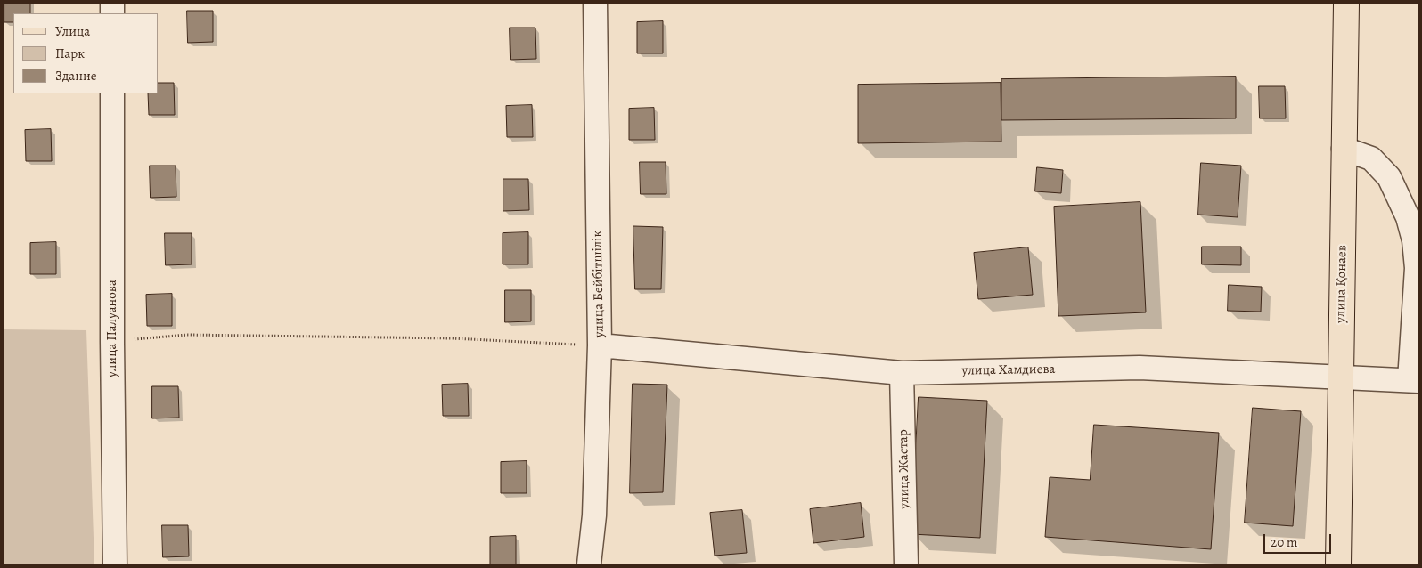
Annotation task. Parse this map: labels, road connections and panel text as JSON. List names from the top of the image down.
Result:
{
  "streets": {
    "main road": ["улица Қонаев"],
    "street": [
      "улица Бейбітшілік",
      "улица Палуанова",
      "улица Хамдиева",
      "улица Жастар"
    ]
  },
  "crossings": [
    ["улица Бейбітшілік", "улица Хамдиева"],
    ["улица Қонаев", "улица Хамдиева"],
    ["улица Хамдиева", "улица Жастар"]
  ],
  "legend": ["Улица", "Парк", "Здание"],
  "scale_bar": "20 m"
}
